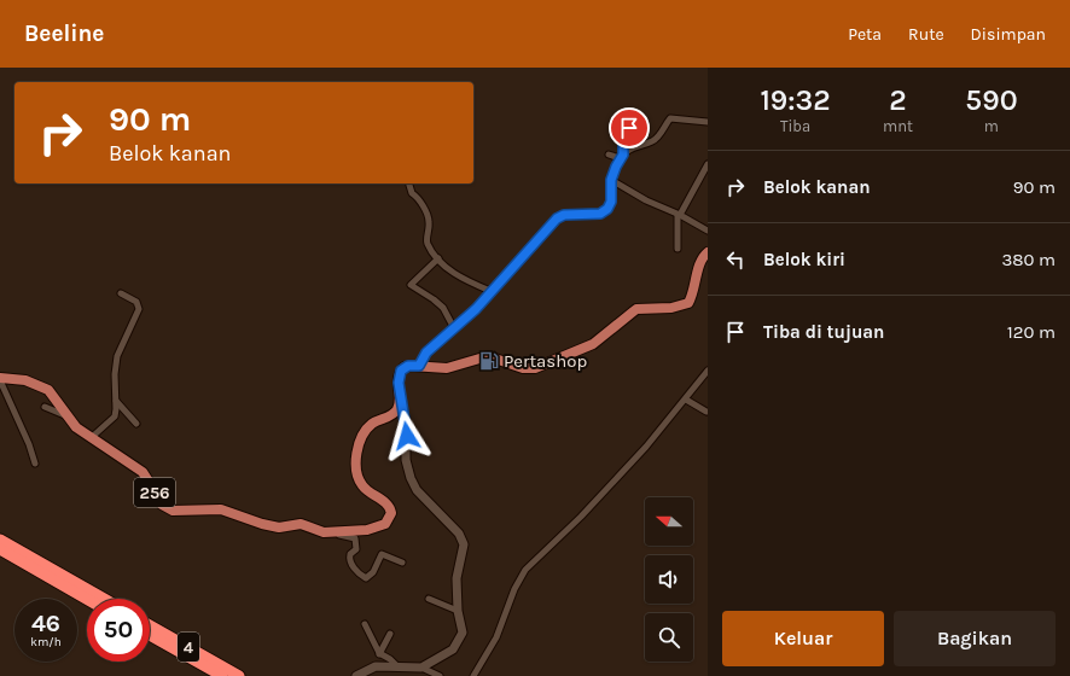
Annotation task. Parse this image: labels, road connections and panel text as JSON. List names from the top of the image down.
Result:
{
  "streets": {
    "highway": ["4"],
    "main road": ["256"]
  },
  "places": {
    "fuel station": ["Pertashop"]
  },
  "north": "left",
  "page": {
    "header": "Beeline",
    "nav": ["Peta", "Rute", "Disimpan"],
    "eta": [
      "19:32",
      "Tiba",
      "2",
      "mnt",
      "590",
      "m"
    ],
    "turn": ["90 m", "Belok kanan"],
    "list": [
      {
        "name": "Belok kanan",
        "value": "90 m"
      },
      {
        "name": "Belok kiri",
        "value": "380 m"
      },
      {
        "name": "Tiba di tujuan",
        "value": "120 m"
      }
    ],
    "speed": "46 km/h",
    "limit": "50",
    "buttons": ["Keluar", "Bagikan"]
  }
}
